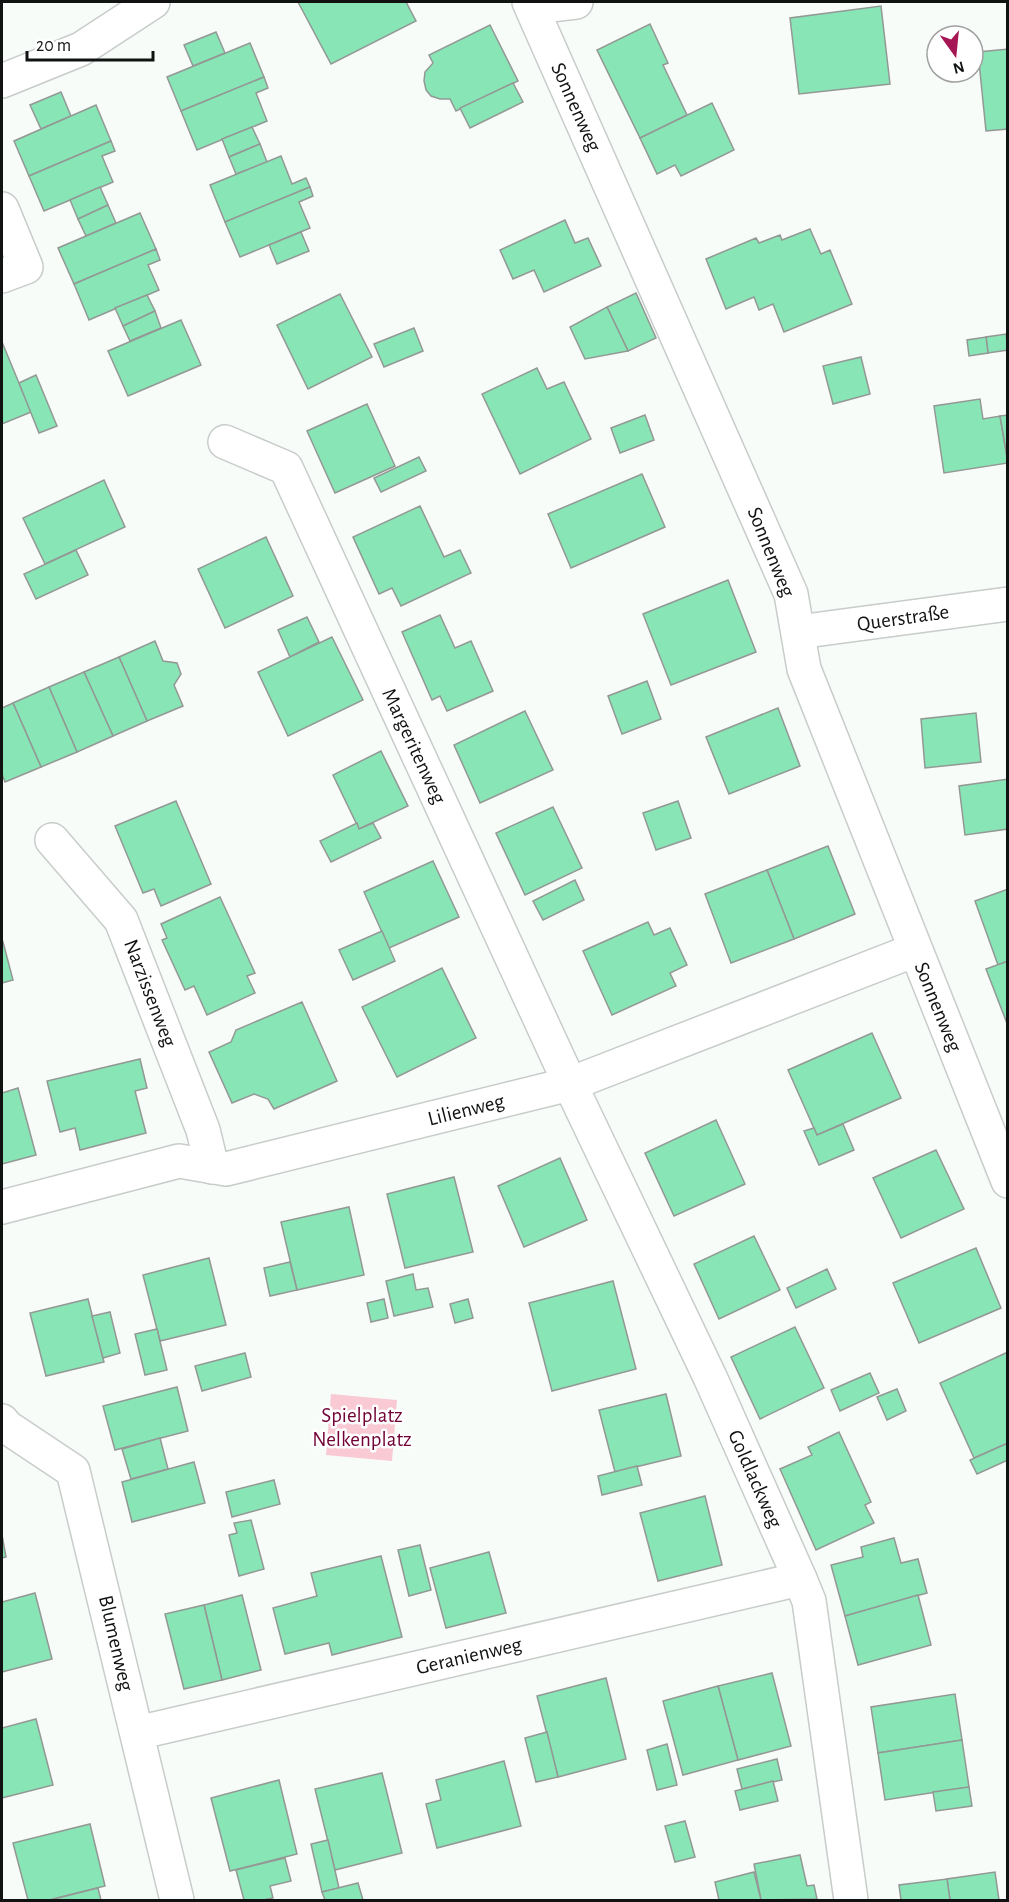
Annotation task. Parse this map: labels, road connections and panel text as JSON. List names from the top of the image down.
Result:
{
  "streets": {
    "street": [
      "Sonnenweg",
      "Querstraße",
      "Margeritenweg",
      "Narzissenweg",
      "Lilienweg",
      "Goldlackweg",
      "Blumenweg",
      "Geranienweg"
    ]
  },
  "crossings": [
    ["Sonnenweg", "Querstraße"],
    ["Sonnenweg", "Lilienweg"],
    ["Margeritenweg", "Lilienweg"],
    ["Margeritenweg", "Goldlackweg"],
    ["Narzissenweg", "Lilienweg"],
    ["Lilienweg", "Goldlackweg"],
    ["Goldlackweg", "Geranienweg"],
    ["Blumenweg", "Geranienweg"]
  ],
  "parks": ["Spielplatz Nelkenplatz"],
  "scale_bar": "20 m",
  "north": "bottom"
}
